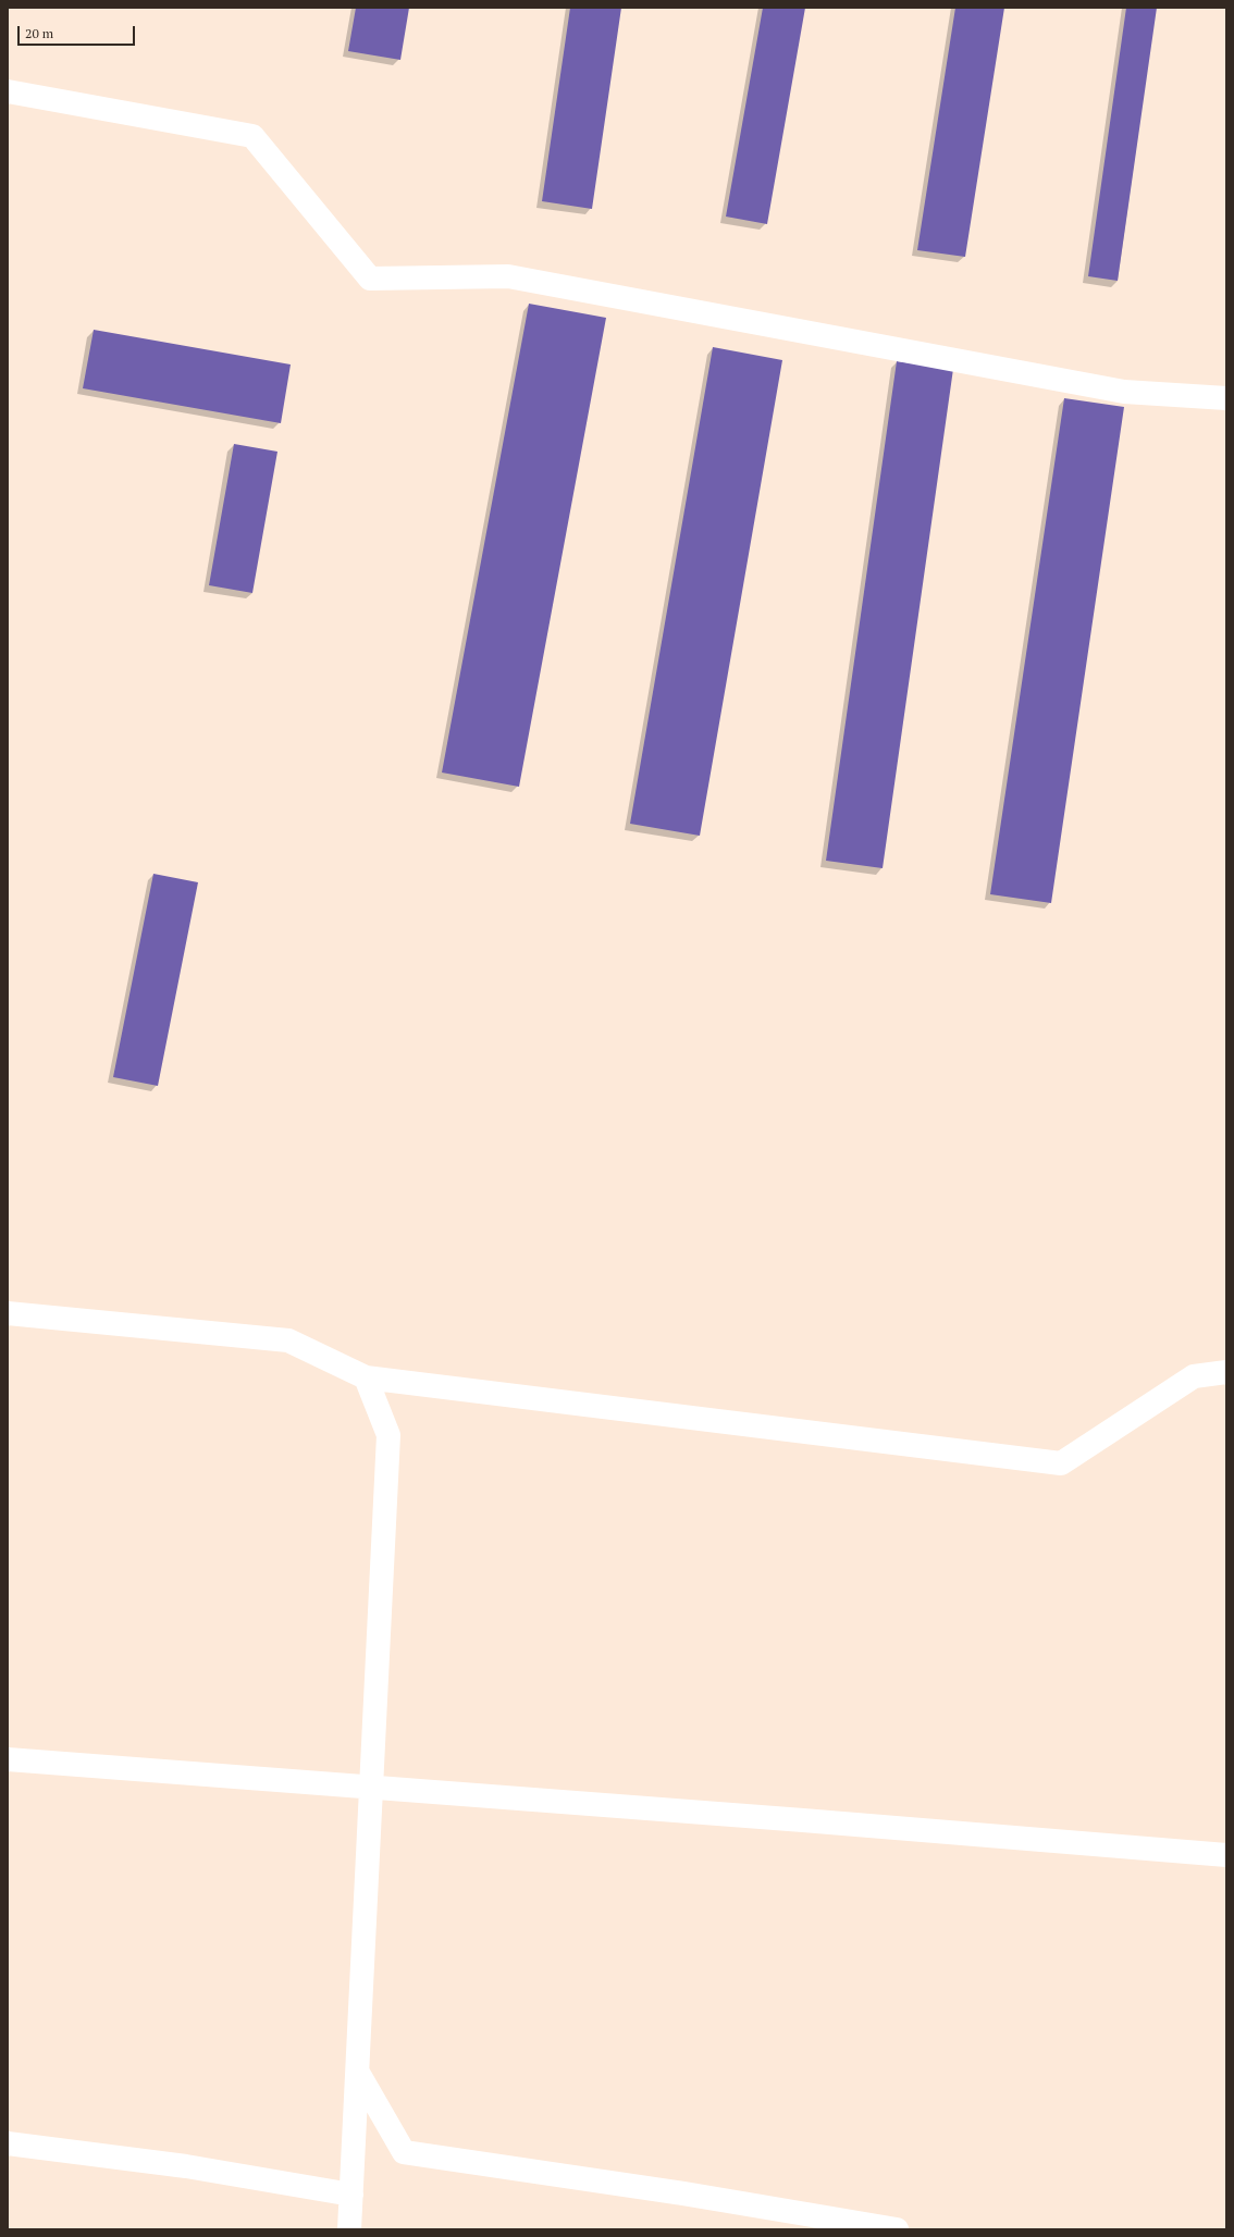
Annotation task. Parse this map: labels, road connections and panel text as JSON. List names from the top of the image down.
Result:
{
  "scale_bar": "20 m"
}
